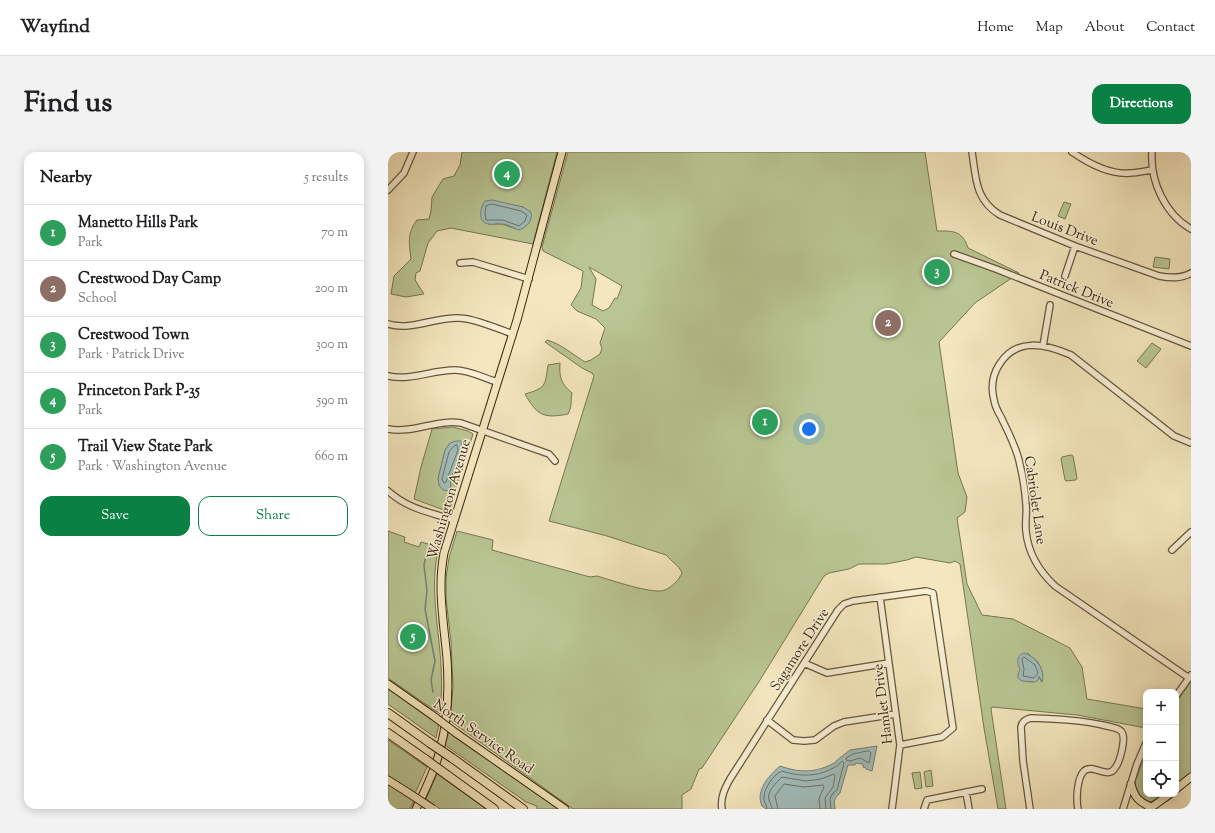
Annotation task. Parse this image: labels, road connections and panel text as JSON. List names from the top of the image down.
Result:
{
  "streets": {
    "main road": ["Washington Avenue", "North Service Road"],
    "street": [
      "Louis Drive",
      "Patrick Drive",
      "Cabriolet Lane",
      "Sagamore Drive",
      "Hamlet Drive"
    ]
  },
  "crossings": [
    ["Louis Drive", "Patrick Drive"],
    ["Patrick Drive", "Cabriolet Lane"],
    ["Sagamore Drive", "Hamlet Drive"]
  ],
  "page": {
    "header": "Wayfind",
    "nav": [
      "Home",
      "Map",
      "About",
      "Contact"
    ],
    "title": "Find us",
    "buttons": [
      "Directions",
      ["Save", "Share"]
    ],
    "heading": ["Nearby", "5 results"],
    "pins": [
      "4",
      "3",
      "2",
      "1",
      "5"
    ],
    "list": [
      {
        "mark": "1",
        "name": "Manetto Hills Park",
        "note": "Park",
        "value": "70 m"
      },
      {
        "mark": "2",
        "name": "Crestwood Day Camp",
        "note": "School",
        "value": "200 m"
      },
      {
        "mark": "3",
        "name": "Crestwood Town",
        "note": "Park · Patrick Drive",
        "value": "300 m"
      },
      {
        "mark": "4",
        "name": "Princeton Park P-35",
        "note": "Park",
        "value": "590 m"
      },
      {
        "mark": "5",
        "name": "Trail View State Park",
        "note": "Park · Washington Avenue",
        "value": "660 m"
      }
    ],
    "map_buttons": ["+", "−"]
  }
}
